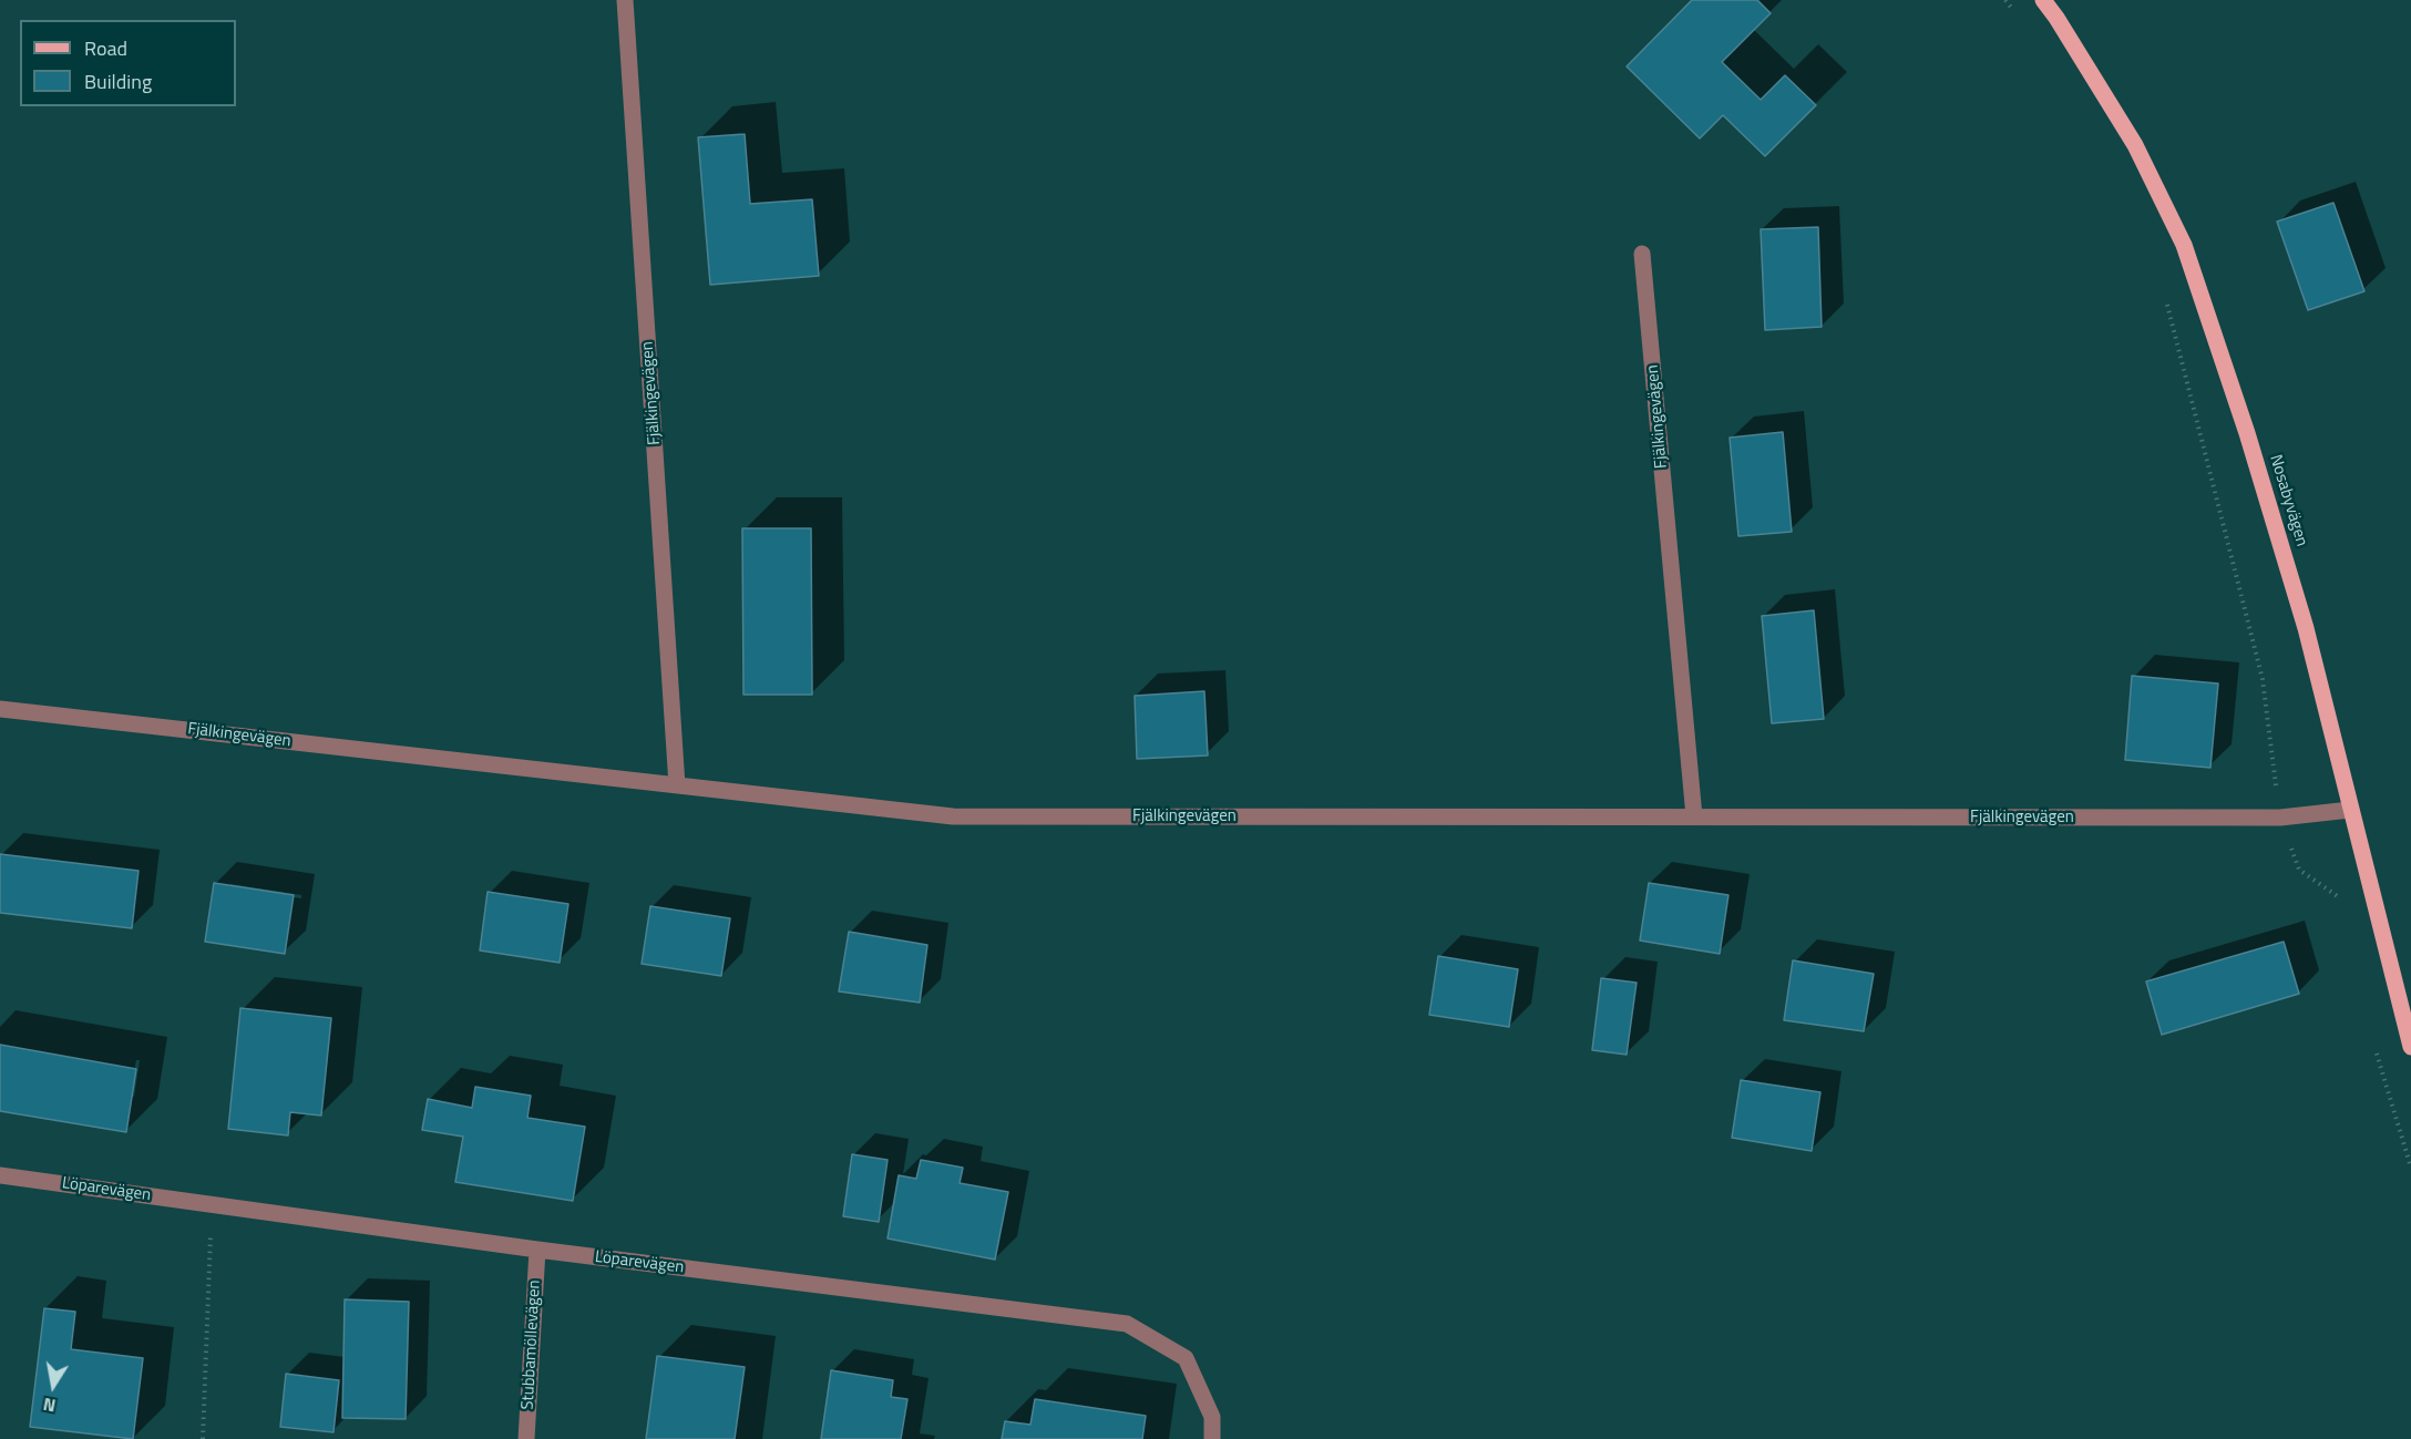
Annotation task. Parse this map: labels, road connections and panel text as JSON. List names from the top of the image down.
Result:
{
  "streets": {
    "main road": ["Nosabyvägen"],
    "street": ["Fjälkingevägen", "Löparevägen", "Stubbamöllevägen"]
  },
  "crossings": [
    ["Fjälkingevägen", "Nosabyvägen"],
    ["Löparevägen", "Stubbamöllevägen"]
  ],
  "legend": ["Road", "Building"],
  "north": "bottom"
}
